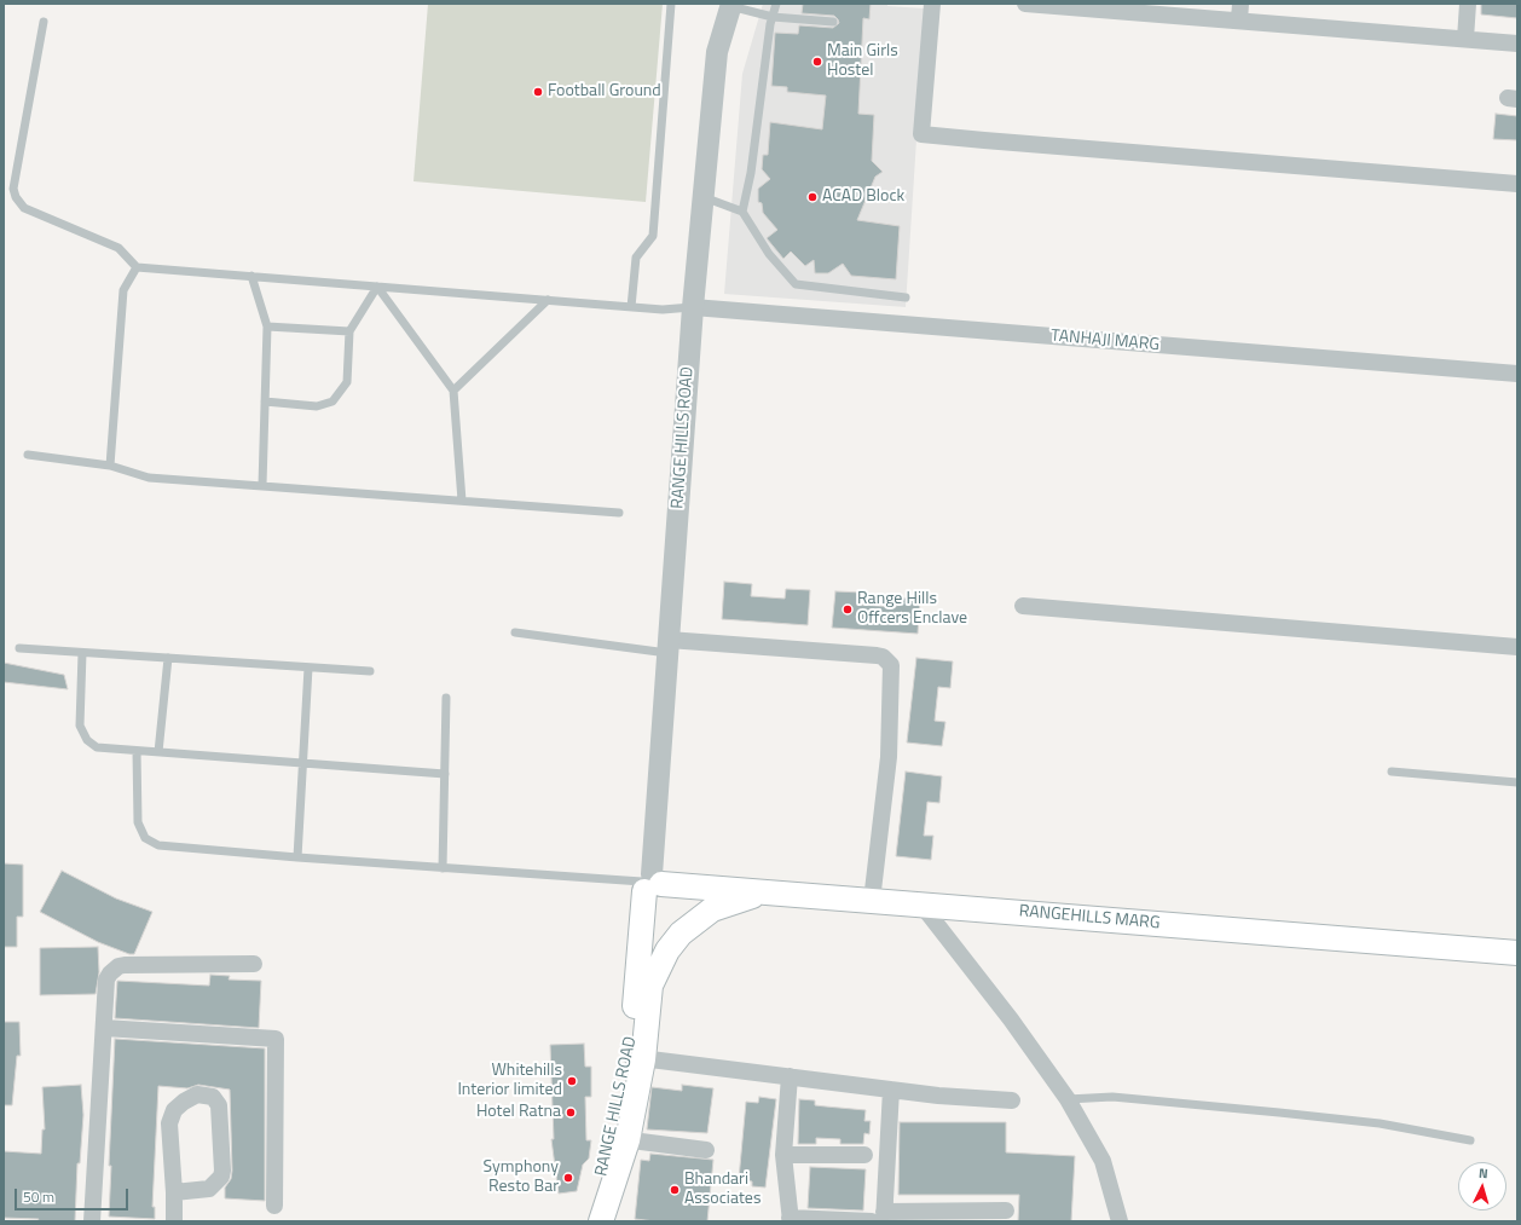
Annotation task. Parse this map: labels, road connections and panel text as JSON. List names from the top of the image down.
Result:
{
  "streets": {
    "main road": ["RANGE HILLS ROAD", "RANGEHILLS MARG"],
    "street": ["TANHAJI MARG"]
  },
  "crossings": [
    ["TANHAJI MARG", "RANGE HILLS ROAD"],
    ["RANGE HILLS ROAD", "RANGEHILLS MARG"]
  ],
  "places": [
    "Main Girls Hostel",
    "Football Ground",
    "ACAD Block",
    "Range Hills Offcers Enclave",
    "Whitehills Interior limited",
    "Hotel Ratna",
    "Symphony Resto Bar",
    "Bhandari Associates"
  ],
  "scale_bar": "50 m",
  "north": "top"
}
